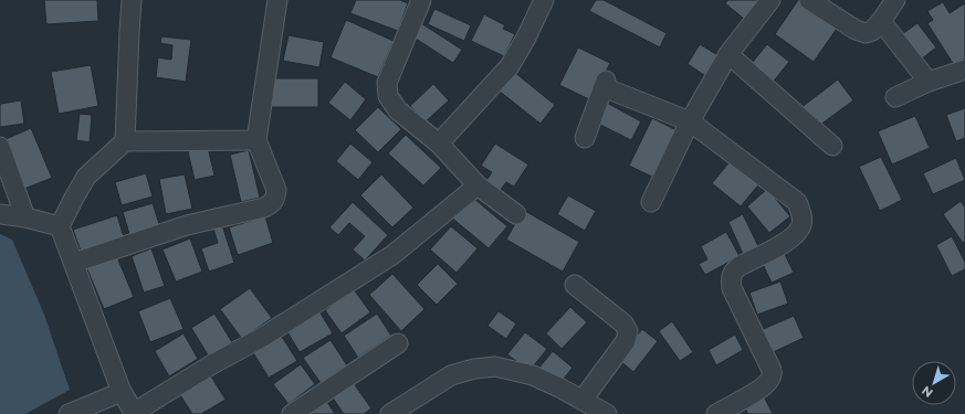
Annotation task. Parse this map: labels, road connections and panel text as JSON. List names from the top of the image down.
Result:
{
  "north": "bottom left"
}
